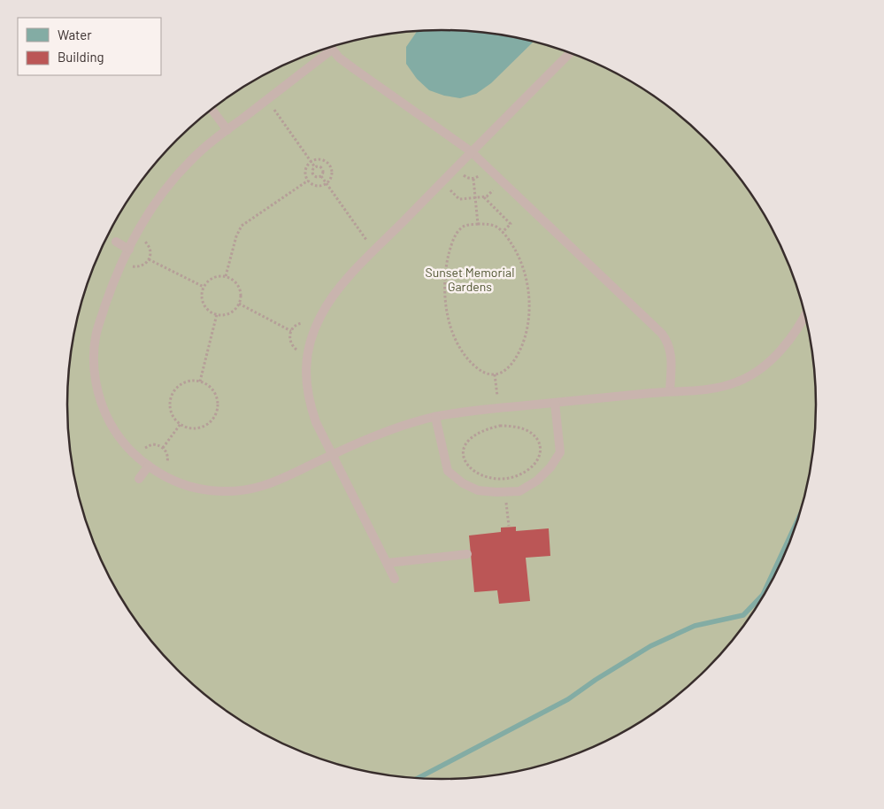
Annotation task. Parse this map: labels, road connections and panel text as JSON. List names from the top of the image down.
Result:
{
  "parks": ["Sunset Memorial Gardens"],
  "legend": ["Water", "Building"]
}
